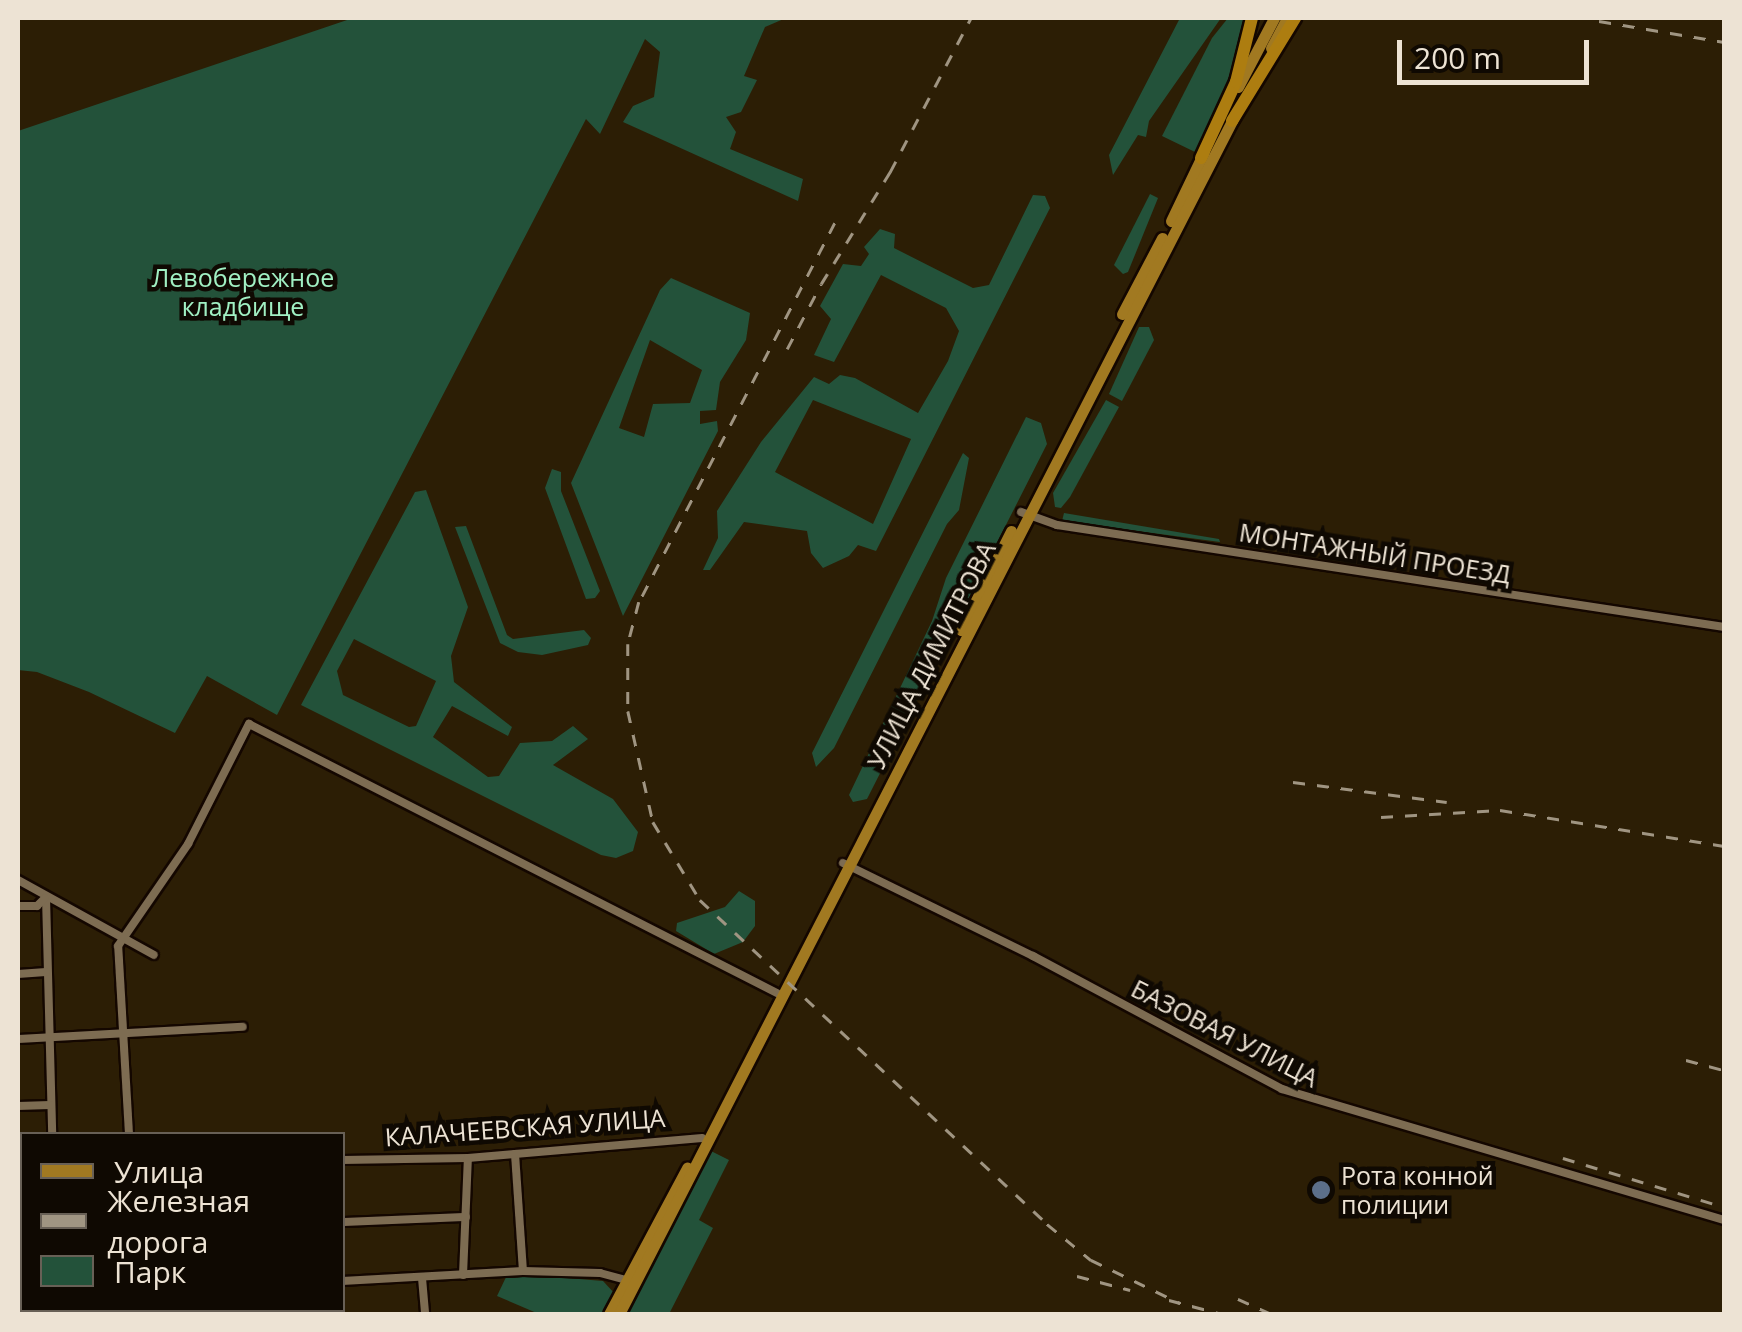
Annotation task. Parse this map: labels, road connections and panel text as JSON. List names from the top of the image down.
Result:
{
  "streets": {
    "main road": ["УЛИЦА ДИМИТРОВА"],
    "street": ["МОНТАЖНЫЙ ПРОЕЗД", "БАЗОВАЯ УЛИЦА", "КАЛАЧЕЕВСКАЯ УЛИЦА"]
  },
  "crossings": [
    ["МОНТАЖНЫЙ ПРОЕЗД", "УЛИЦА ДИМИТРОВА"],
    ["УЛИЦА ДИМИТРОВА", "БАЗОВАЯ УЛИЦА"],
    ["УЛИЦА ДИМИТРОВА", "КАЛАЧЕЕВСКАЯ УЛИЦА"]
  ],
  "parks": ["Левобережное кладбище"],
  "places": ["Рота конной полиции"],
  "legend": ["Улица", "Железная дорога", "Парк"],
  "scale_bar": "200 m"
}
